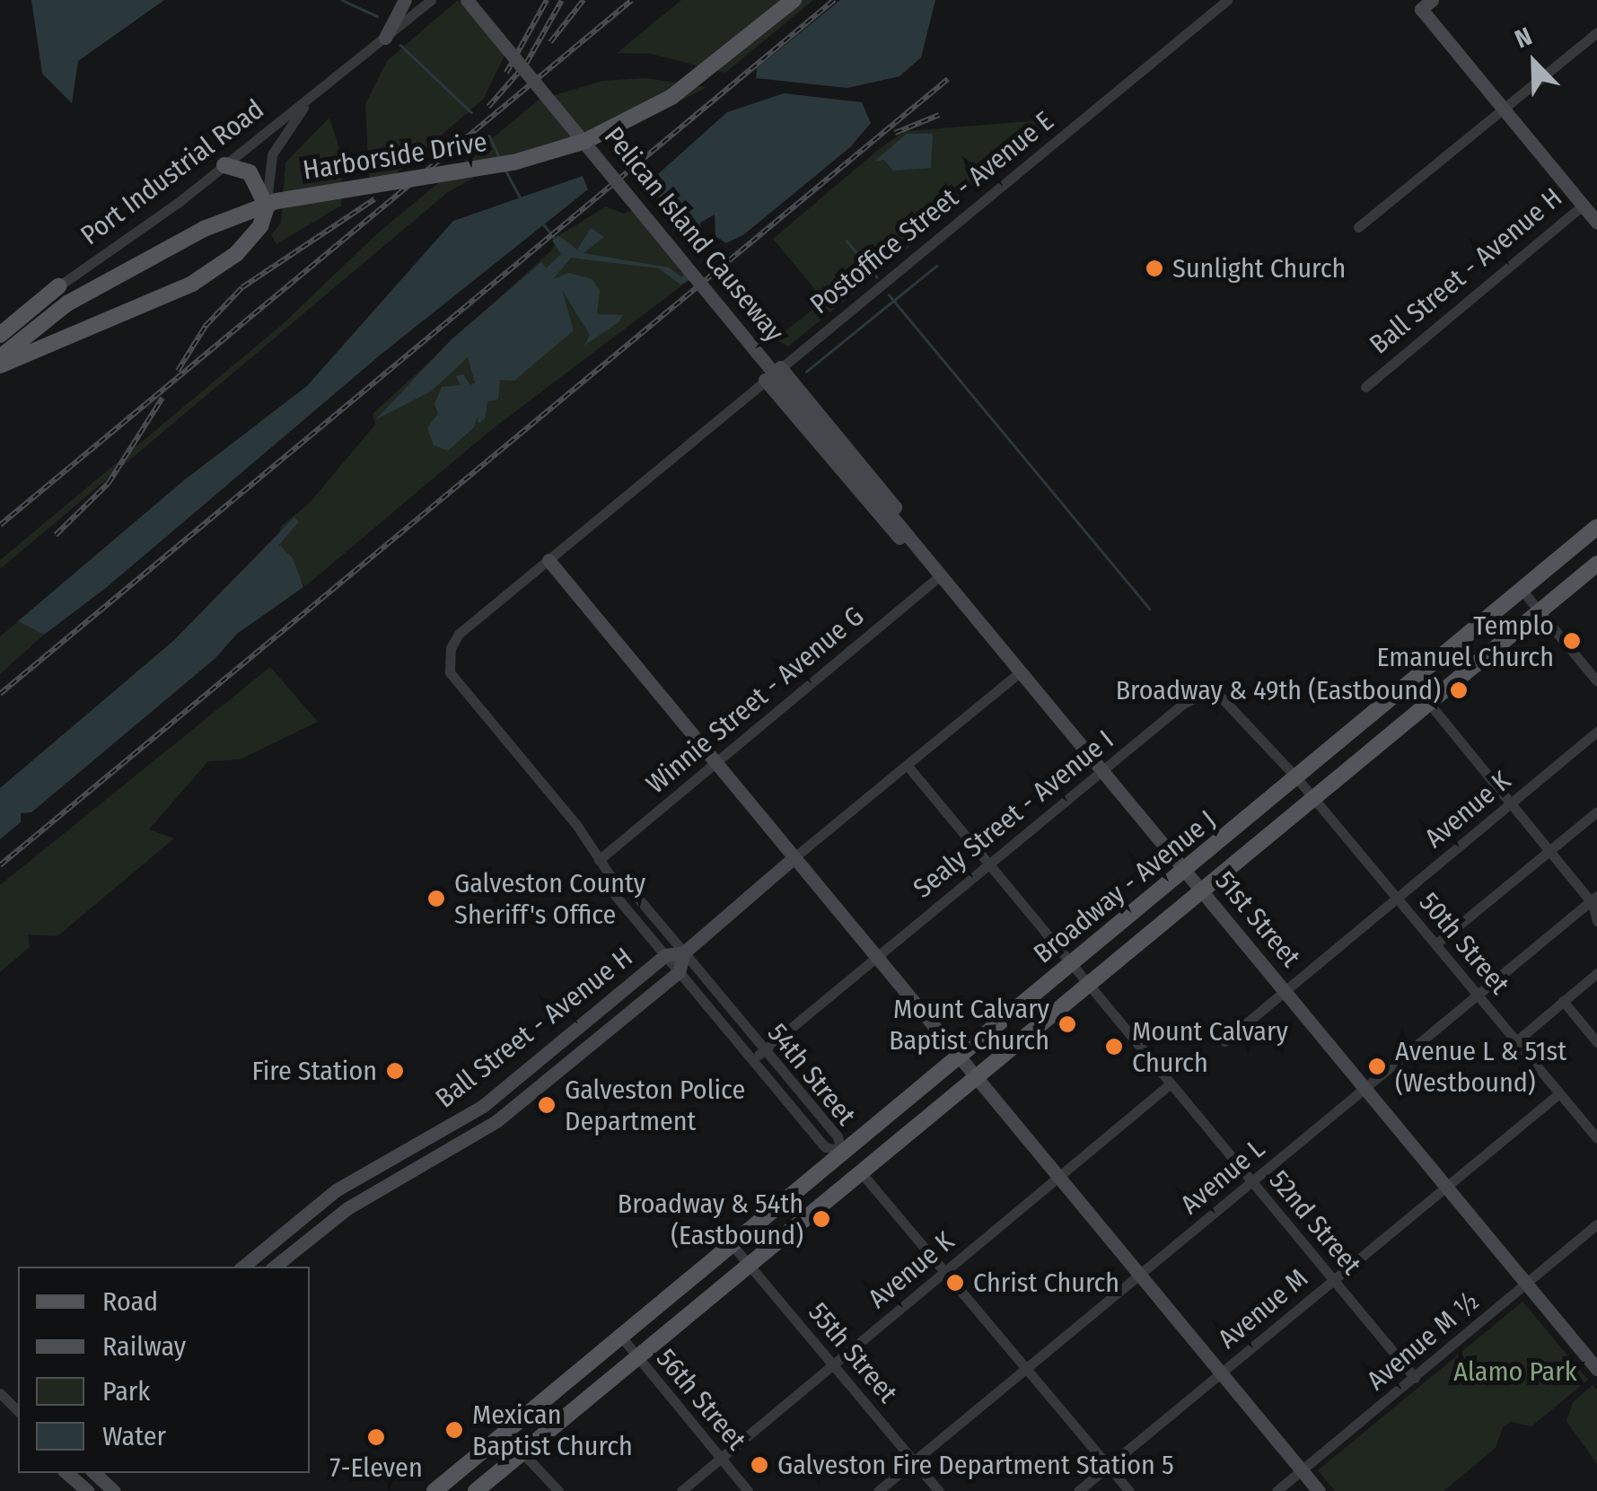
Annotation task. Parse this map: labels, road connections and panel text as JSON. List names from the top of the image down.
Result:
{
  "streets": {
    "main road": ["Harborside Drive", "Broadway - Avenue J"],
    "street": [
      "Port Industrial Road",
      "Postoffice Street - Avenue E",
      "Pelican Island Causeway",
      "Ball Street - Avenue H",
      "Winnie Street - Avenue G",
      "Avenue K",
      "Sealy Street - Avenue I",
      "51st Street",
      "50th Street",
      "54th Street",
      "Avenue L",
      "52nd Street",
      "Avenue M",
      "Avenue M ½",
      "55th Street",
      "56th Street"
    ]
  },
  "crossings": [
    ["Harborside Drive", "Pelican Island Causeway"],
    ["Postoffice Street - Avenue E", "54th Street"],
    ["Pelican Island Causeway", "51st Street"],
    ["Ball Street - Avenue H", "54th Street"],
    ["Winnie Street - Avenue G", "51st Street"],
    ["Winnie Street - Avenue G", "54th Street"],
    ["Avenue K", "51st Street"],
    ["Avenue K", "50th Street"],
    ["Avenue K", "52nd Street"],
    ["Avenue K", "55th Street"],
    ["Avenue K", "56th Street"],
    ["Sealy Street - Avenue I", "Broadway - Avenue J"],
    ["Sealy Street - Avenue I", "51st Street"],
    ["Sealy Street - Avenue I", "50th Street"],
    ["Sealy Street - Avenue I", "54th Street"],
    ["Sealy Street - Avenue I", "52nd Street"],
    ["Broadway - Avenue J", "51st Street"],
    ["Broadway - Avenue J", "50th Street"],
    ["Broadway - Avenue J", "54th Street"],
    ["Broadway - Avenue J", "52nd Street"],
    ["Broadway - Avenue J", "55th Street"],
    ["Broadway - Avenue J", "56th Street"],
    ["51st Street", "Avenue L"],
    ["51st Street", "Avenue M"],
    ["51st Street", "Avenue M ½"],
    ["50th Street", "Avenue L"],
    ["50th Street", "Avenue M"],
    ["Avenue L", "52nd Street"],
    ["Avenue L", "55th Street"],
    ["52nd Street", "Avenue M"],
    ["52nd Street", "Avenue M ½"]
  ],
  "parks": ["Alamo Park"],
  "places": [
    "Sunlight Church",
    "Templo Emanuel Church",
    "Broadway & 49th (Eastbound)",
    "Galveston County Sheriff's Office",
    "Mount Calvary Baptist Church",
    "Mount Calvary Church",
    "Avenue L & 51st (Westbound)",
    "Fire Station",
    "Galveston Police Department",
    "Broadway & 54th (Eastbound)",
    "Christ Church",
    "Mexican Baptist Church",
    "7-Eleven",
    "Galveston Fire Department Station 5"
  ],
  "legend": [
    "Road",
    "Railway",
    "Park",
    "Water"
  ],
  "north": "top left"
}
